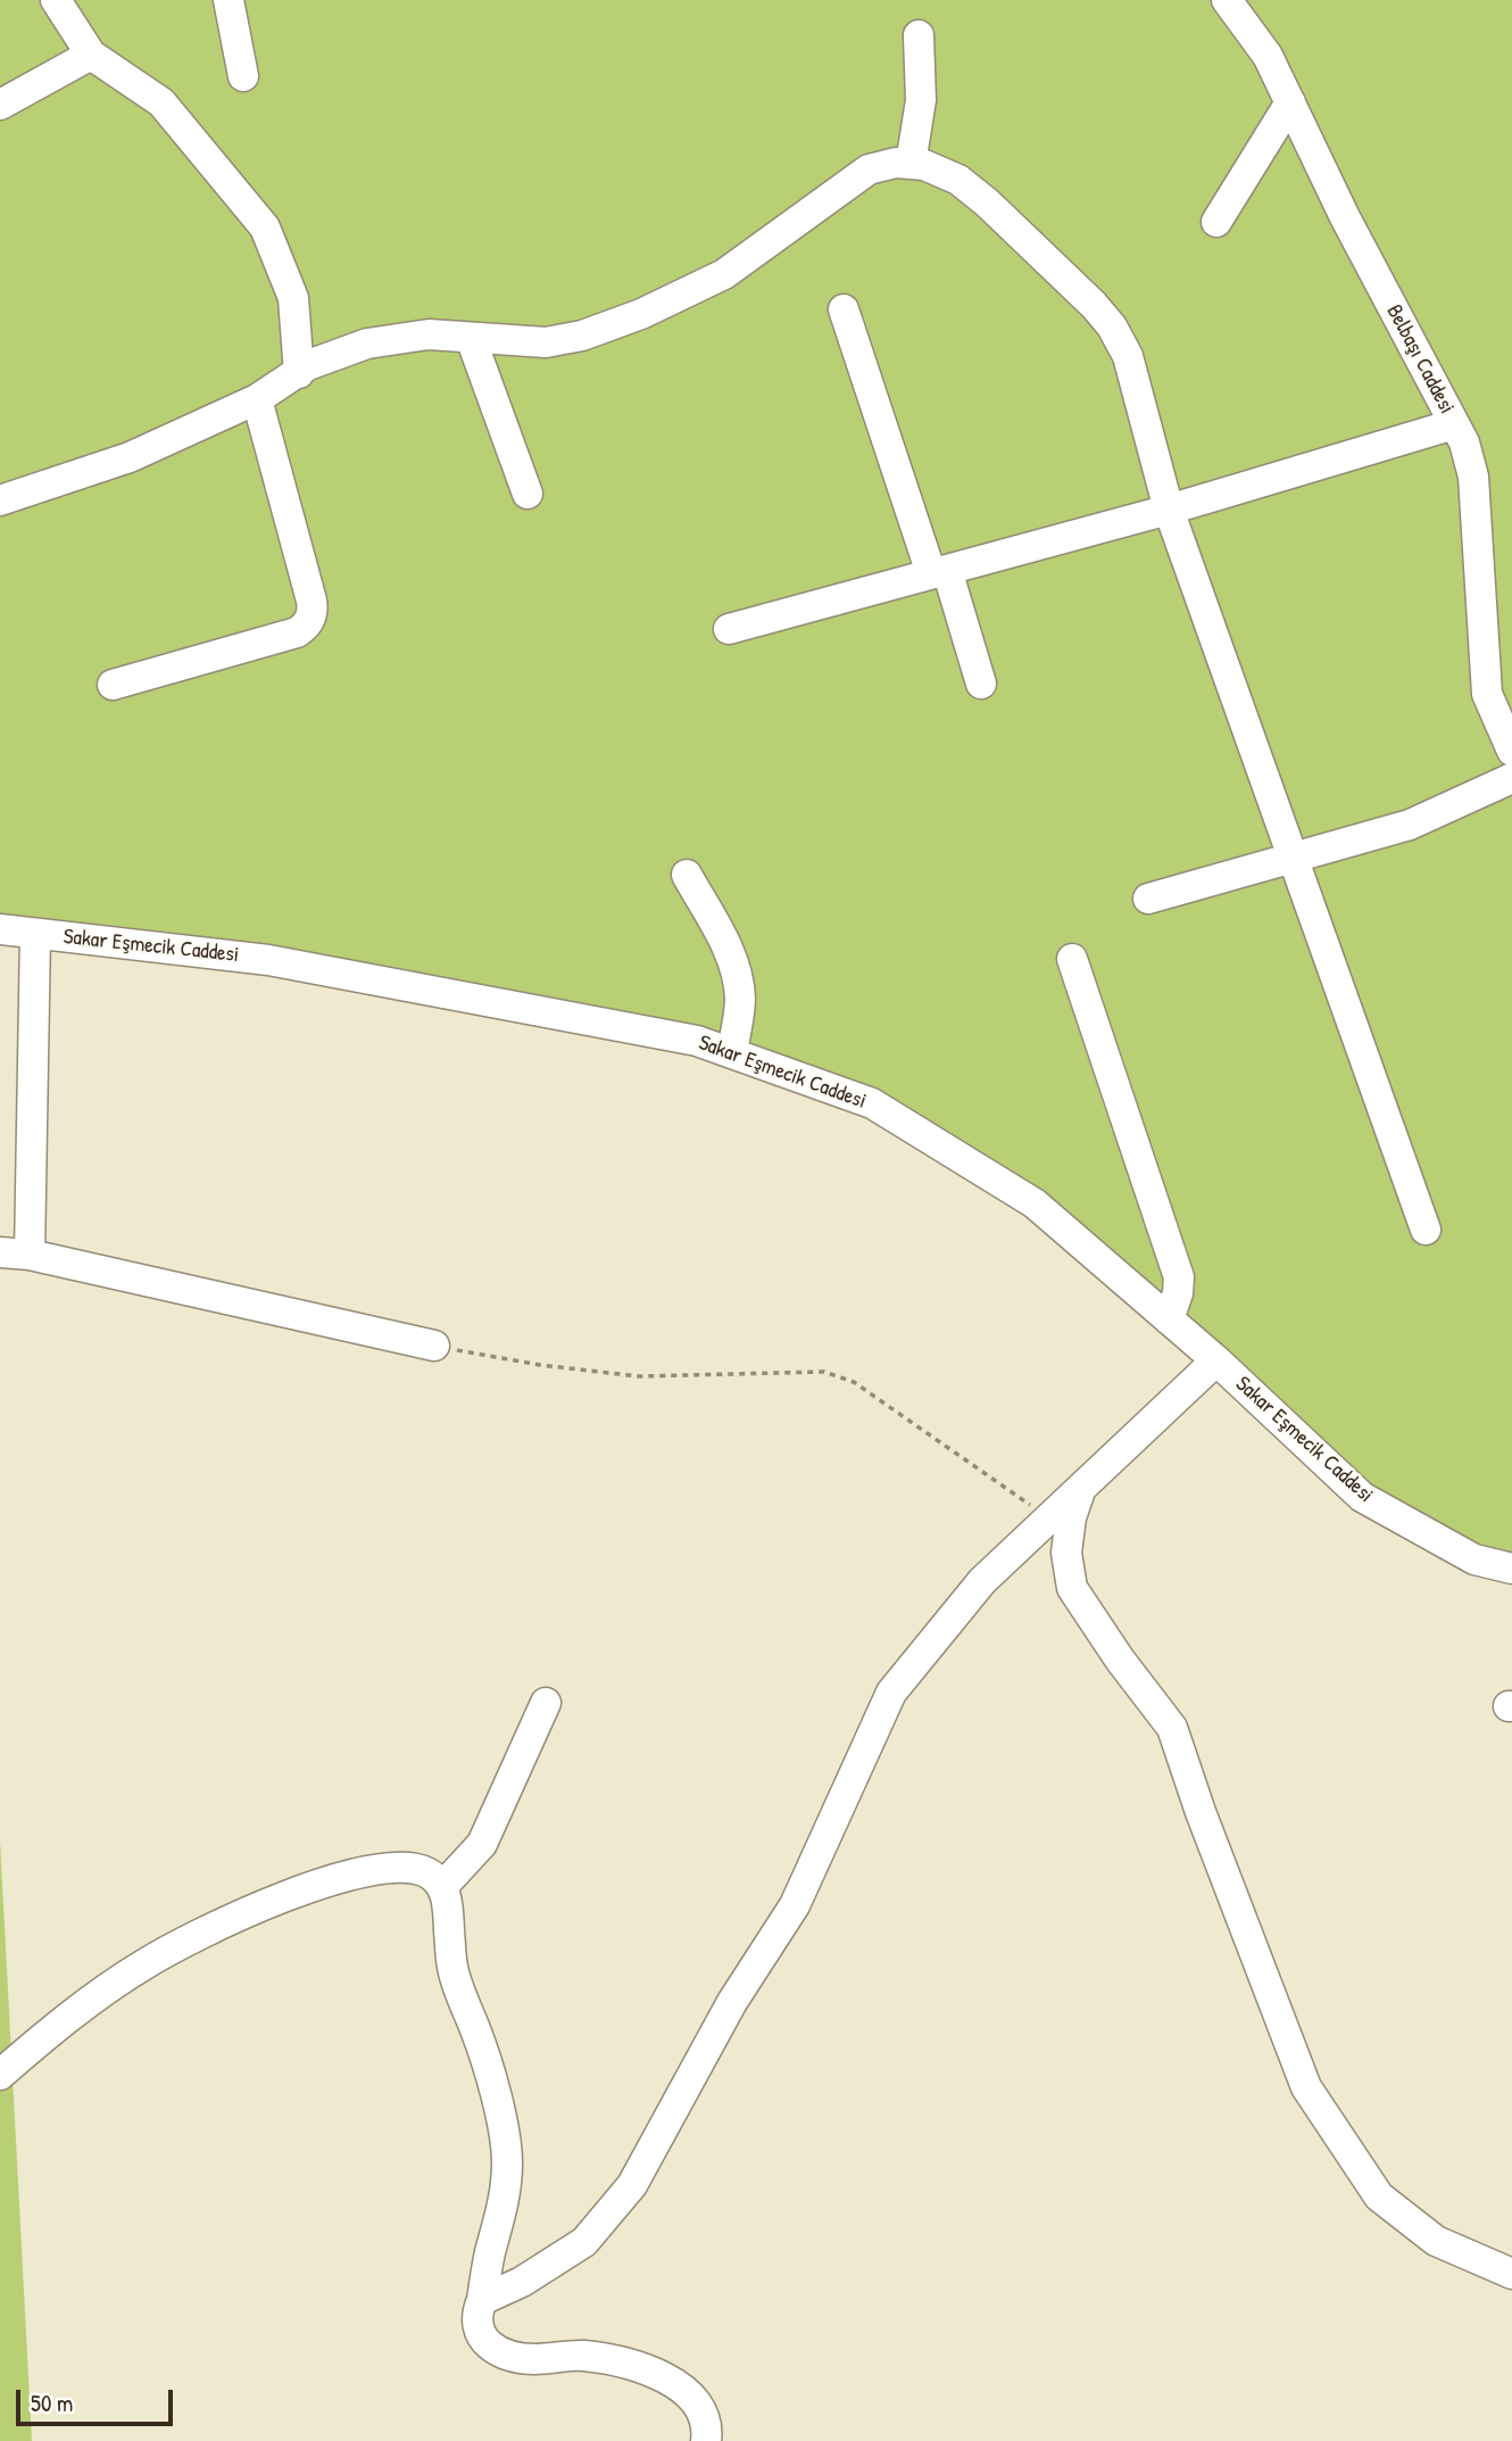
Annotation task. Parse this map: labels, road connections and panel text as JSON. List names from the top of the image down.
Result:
{
  "streets": {
    "street": ["Belbaşı Caddesi", "Sakar Eşmecik Caddesi"]
  },
  "scale_bar": "50 m"
}
